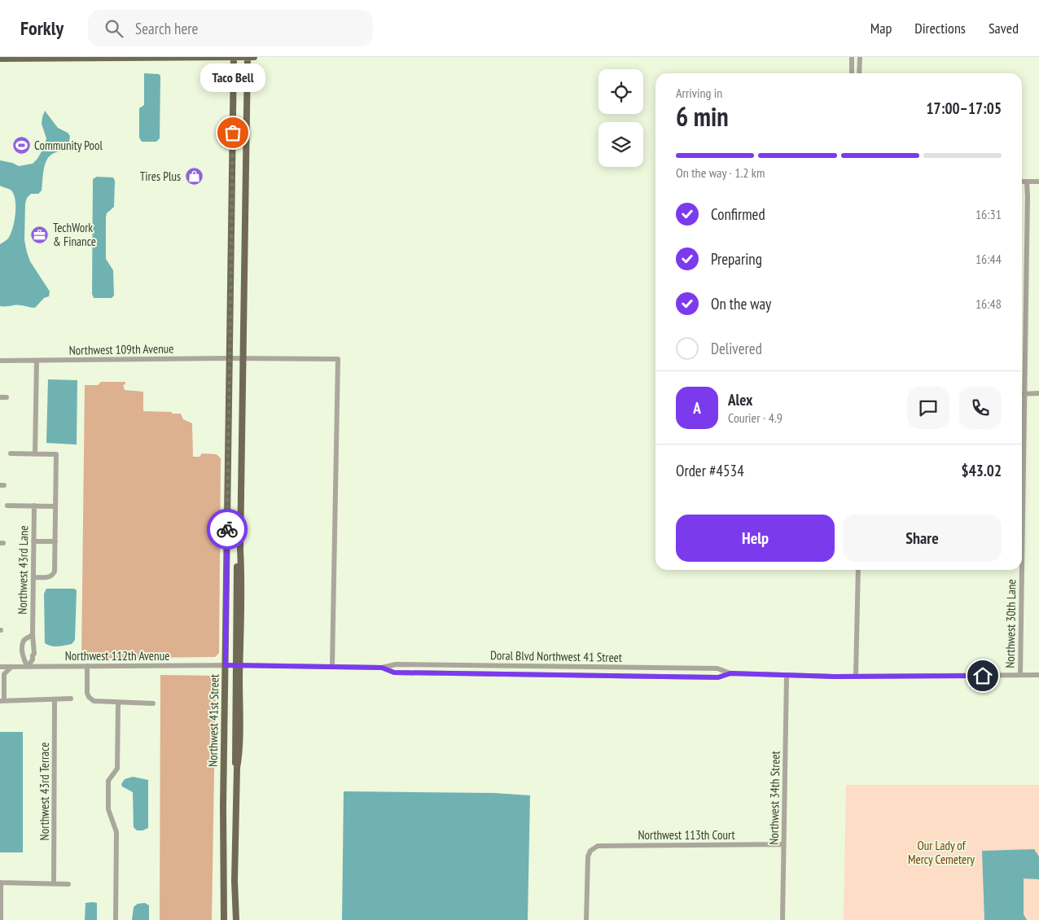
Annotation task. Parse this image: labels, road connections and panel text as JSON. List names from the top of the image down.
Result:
{
  "streets": {
    "main road": ["Northwest 41st Street"],
    "street": [
      "Northwest 109th Avenue",
      "Northwest 43rd Lane",
      "Northwest 30th Lane",
      "Northwest 112th Avenue",
      "Doral Blvd Northwest 41 Street",
      "Northwest 43rd Terrace",
      "Northwest 34th Street",
      "Northwest 113th Court"
    ]
  },
  "crossings": [
    ["Northwest 109th Avenue", "Doral Blvd Northwest 41 Street"],
    ["Northwest 109th Avenue", "Northwest 41st Street"],
    ["Northwest 43rd Lane", "Northwest 112th Avenue"],
    ["Northwest 112th Avenue", "Doral Blvd Northwest 41 Street"],
    ["Northwest 112th Avenue", "Northwest 41st Street"],
    ["Doral Blvd Northwest 41 Street", "Northwest 41st Street"],
    ["Doral Blvd Northwest 41 Street", "Northwest 34th Street"],
    ["Northwest 34th Street", "Northwest 113th Court"]
  ],
  "parks": ["Our Lady of Mercy Cemetery"],
  "places": {
    "other": ["Taco Bell"],
    "sports": ["Community Pool"],
    "shop": ["Tires Plus"],
    "office": ["TechWork & Finance"]
  },
  "page": {
    "header": "Forkly",
    "search": "Search here",
    "nav": ["Map", "Directions", "Saved"],
    "bubble": "Taco Bell",
    "heading": ["6 min", "Arriving in", "17:00–17:05"],
    "panel": [
      "Alex",
      "Courier · 4.9",
      "Order #4534",
      "$43.02"
    ],
    "bar": "On the way · 1.2 km",
    "list": [
      ["Confirmed", "16:31"],
      ["Preparing", "16:44"],
      ["On the way", "16:48"],
      "Delivered"
    ],
    "round": "A",
    "buttons": ["Help", "Share"]
  }
}
